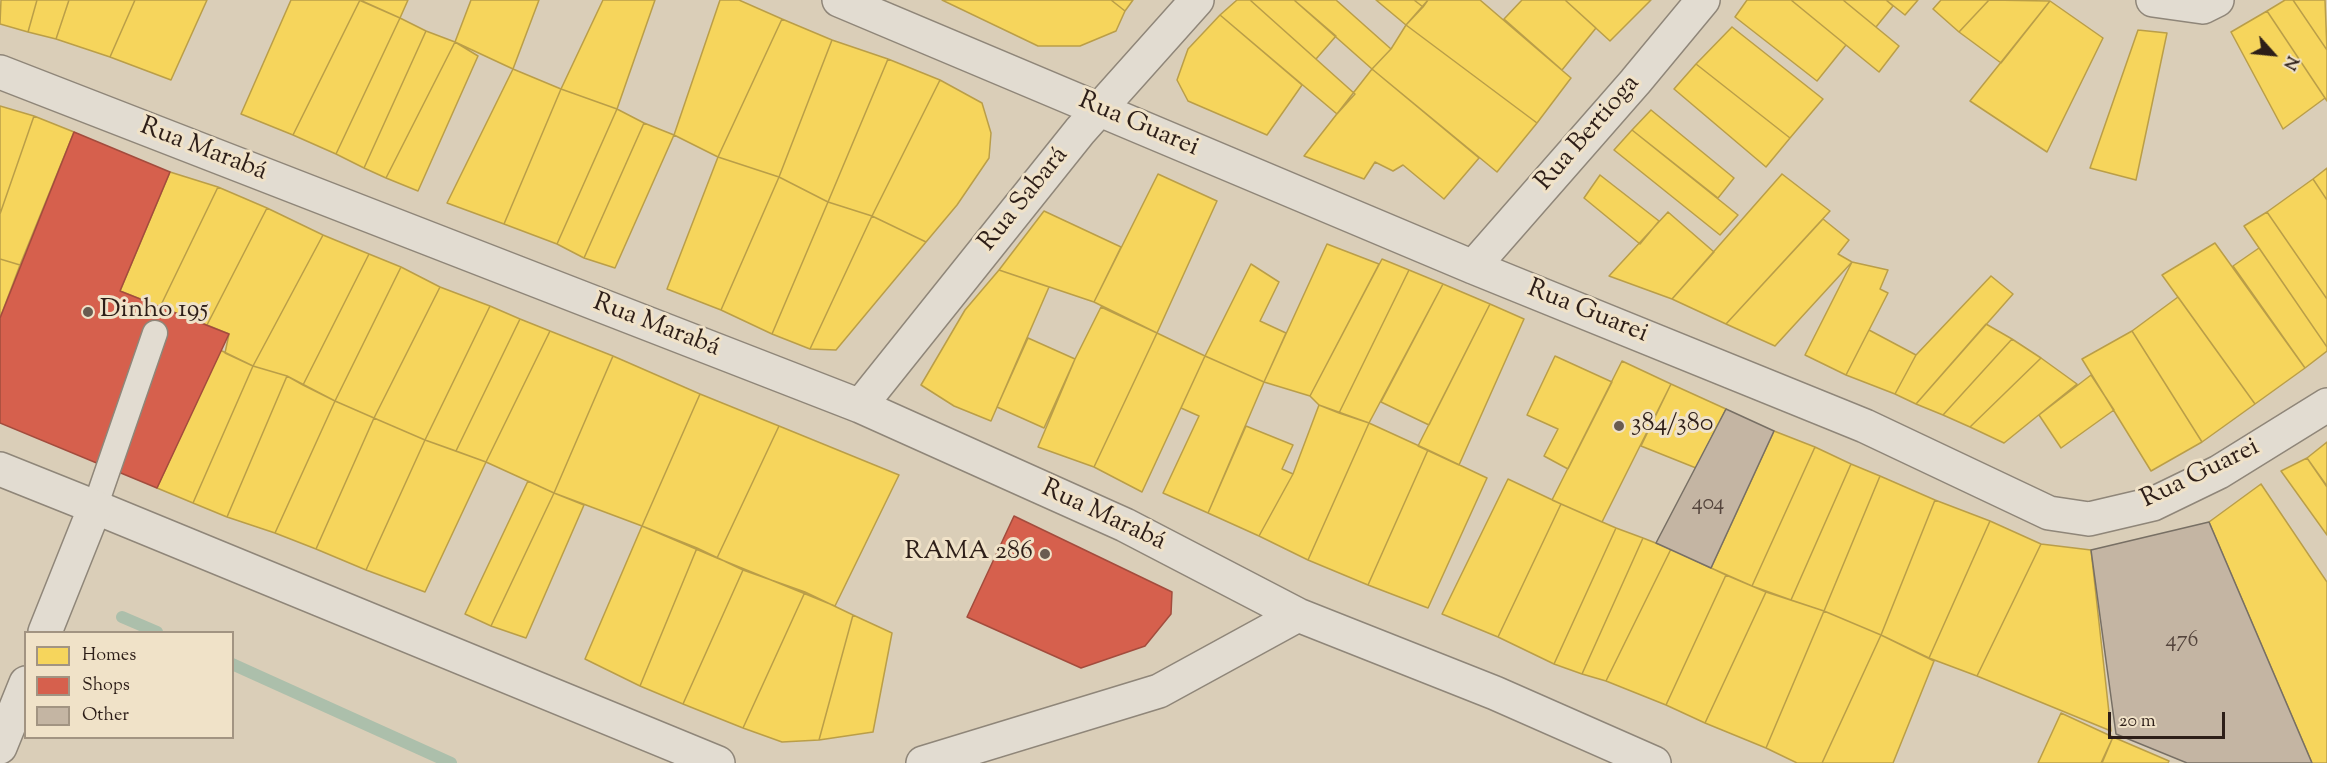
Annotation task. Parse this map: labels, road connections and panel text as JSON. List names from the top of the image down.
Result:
{
  "streets": {
    "street": [
      "Rua Guarei",
      "Rua Bertioga",
      "Rua Marabá",
      "Rua Sabará"
    ]
  },
  "crossings": [
    ["Rua Guarei", "Rua Bertioga"],
    ["Rua Guarei", "Rua Sabará"],
    ["Rua Marabá", "Rua Sabará"]
  ],
  "places": ["Dinho 195", "384/380", "RAMA 286"],
  "house_numbers": ["404", "476"],
  "legend": ["Homes", "Shops", "Other"],
  "scale_bar": "20 m",
  "north": "bottom right"
}
